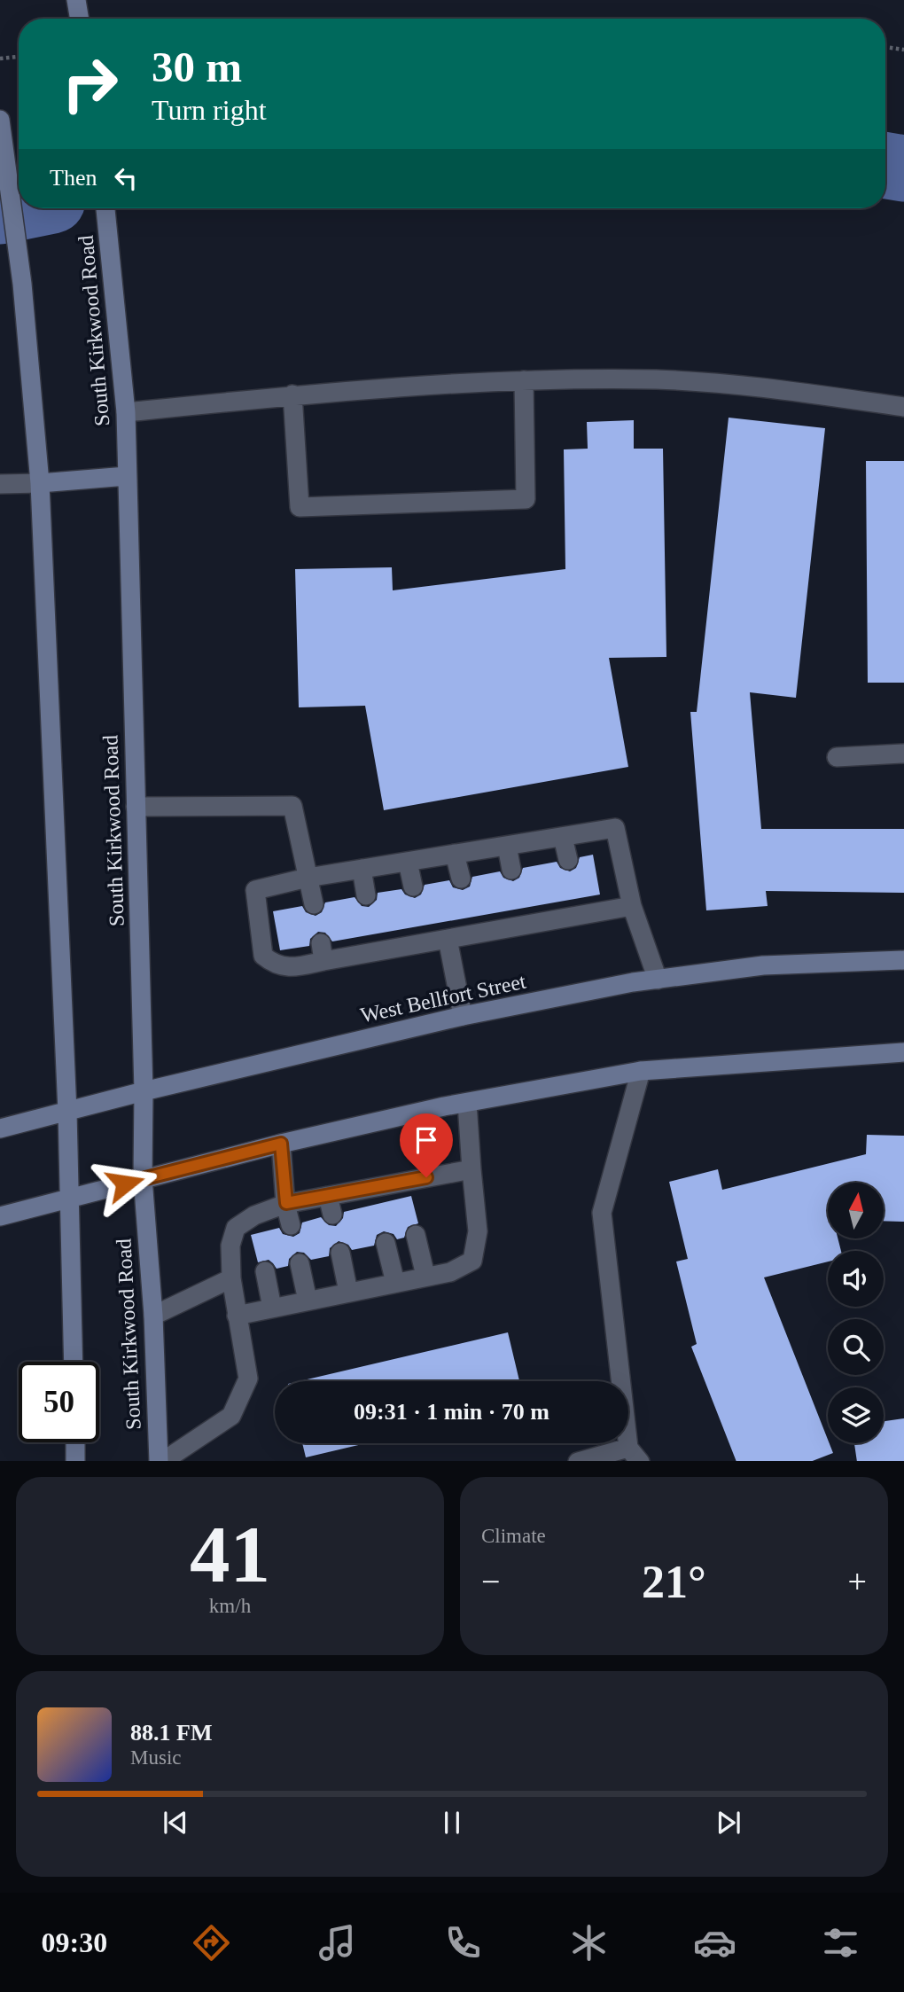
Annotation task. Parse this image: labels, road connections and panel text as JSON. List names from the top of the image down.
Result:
{
  "streets": {
    "main road": ["South Kirkwood Road", "West Bellfort Street"]
  },
  "crossings": [
    ["South Kirkwood Road", "West Bellfort Street"]
  ],
  "north": "top",
  "page": {
    "turn": ["30 m", "Turn right"],
    "then": "Then",
    "limit": "50",
    "trip": "09:31 · 1 min · 70 m",
    "tile": [
      ["41", "km/h"],
      "Climate"
    ],
    "heat": ["−", "21°", "+"],
    "song": ["88.1 FM", "Music"],
    "tabs": "09:30"
  }
}
